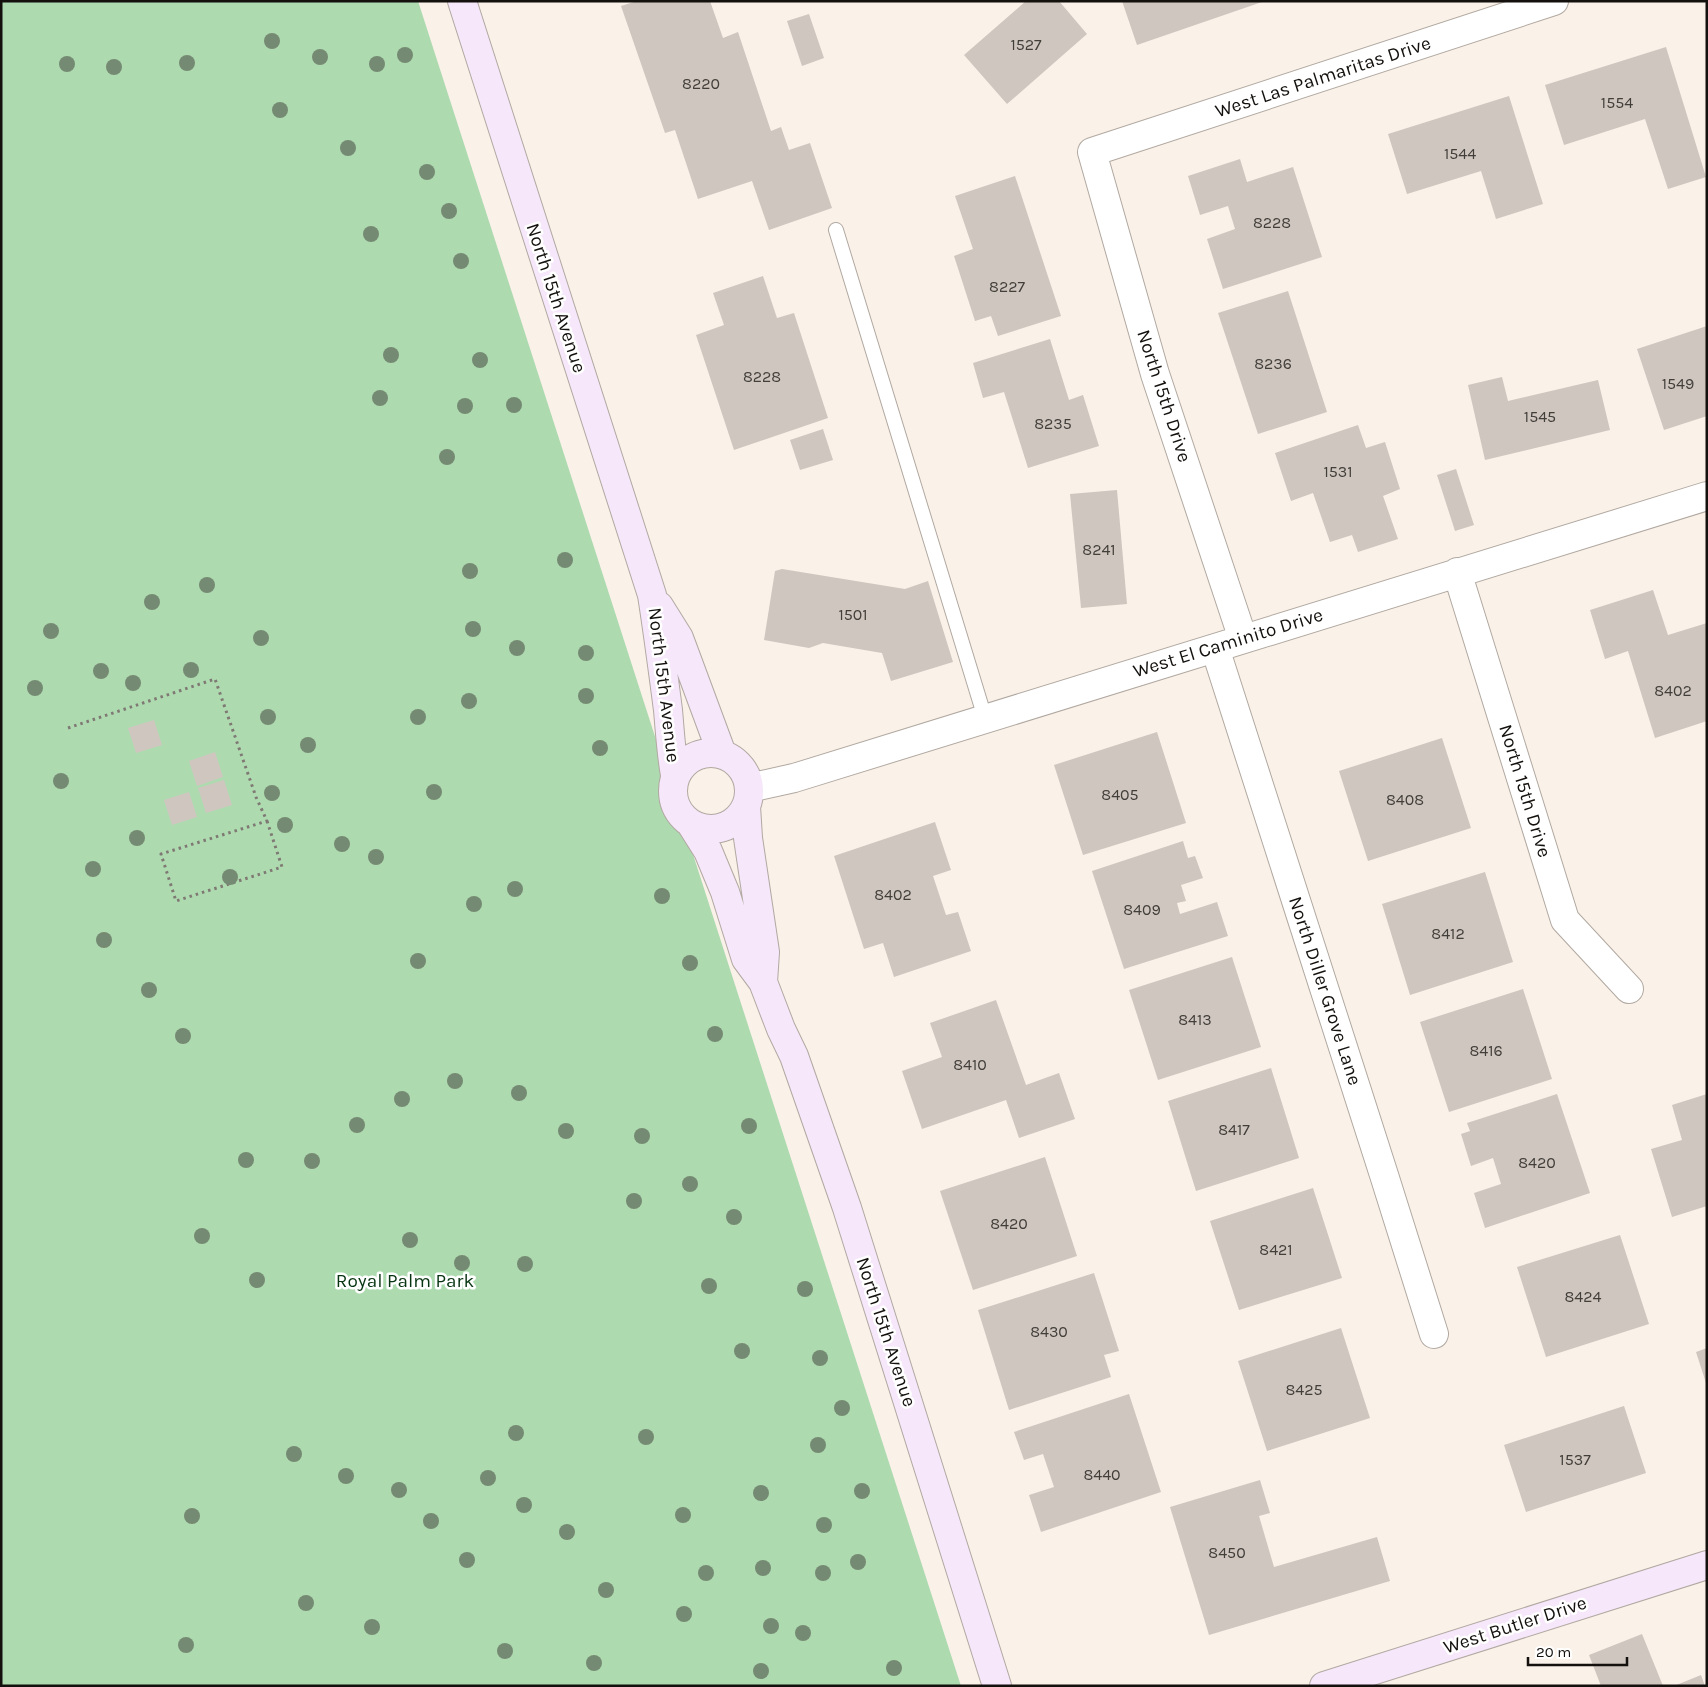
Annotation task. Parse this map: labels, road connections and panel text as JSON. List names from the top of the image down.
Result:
{
  "streets": {
    "street": [
      "West Las Palmaritas Drive",
      "North 15th Avenue",
      "North 15th Drive",
      "West El Caminito Drive",
      "North Diller Grove Lane",
      "West Butler Drive"
    ]
  },
  "crossings": [
    ["West Las Palmaritas Drive", "North 15th Drive"],
    ["North 15th Avenue", "West El Caminito Drive"],
    ["North 15th Drive", "West El Caminito Drive"],
    ["West El Caminito Drive", "North Diller Grove Lane"]
  ],
  "parks": ["Royal Palm Park"],
  "house_numbers": [
    "1527",
    "8220",
    "1554",
    "1544",
    "8228",
    "8227",
    "8236",
    "8228",
    "1549",
    "1545",
    "8235",
    "1531",
    "8241",
    "1501",
    "8402",
    "8405",
    "8408",
    "8402",
    "8409",
    "8412",
    "8413",
    "8416",
    "8410",
    "8417",
    "8420",
    "8420",
    "8421",
    "8424",
    "8430",
    "8425",
    "1537",
    "8440",
    "8450"
  ],
  "scale_bar": "20 m"
}
